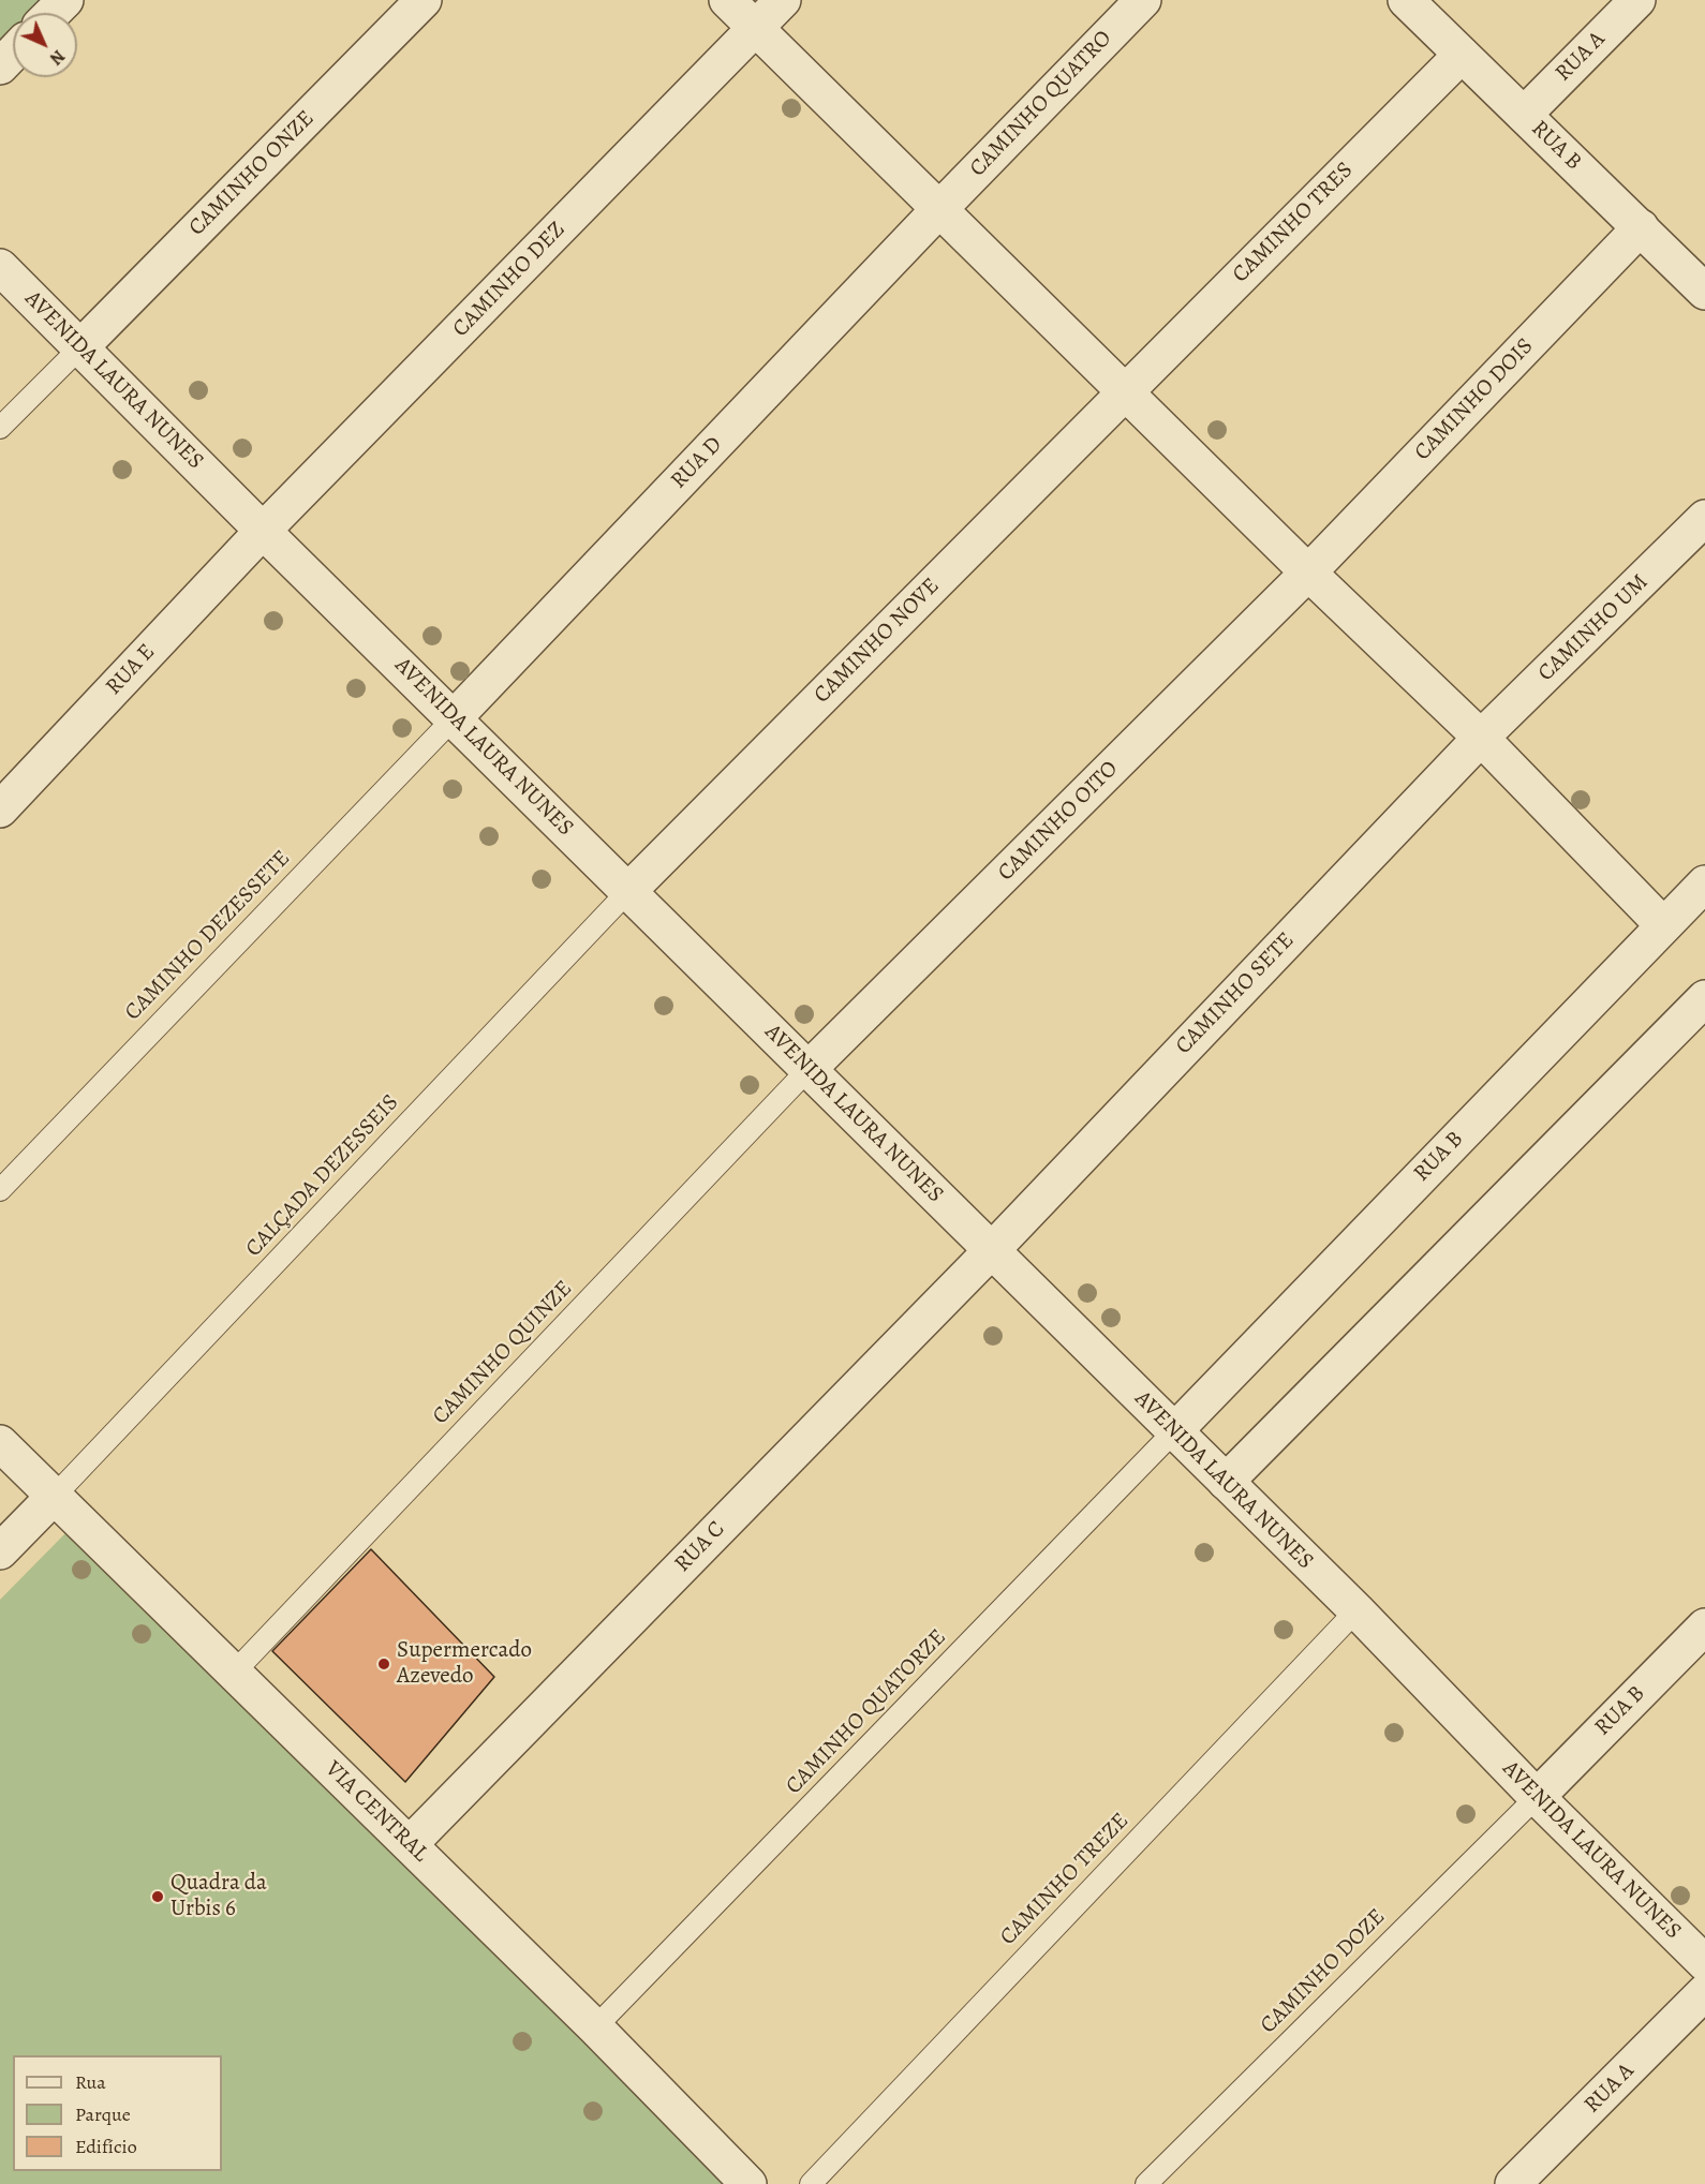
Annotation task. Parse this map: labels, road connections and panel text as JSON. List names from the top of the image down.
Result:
{
  "streets": {
    "street": [
      "RUA A",
      "CAMINHO QUATRO",
      "RUA B",
      "CAMINHO ONZE",
      "CAMINHO TRES",
      "CAMINHO DEZ",
      "AVENIDA LAURA NUNES",
      "CAMINHO DOIS",
      "RUA D",
      "CAMINHO UM",
      "CAMINHO NOVE",
      "RUA E",
      "CAMINHO OITO",
      "CAMINHO SETE",
      "RUA C",
      "VIA CENTRAL"
    ],
    "lane": [
      "CAMINHO DEZESSETE",
      "CALÇADA DEZESSEIS",
      "CAMINHO QUINZE",
      "CAMINHO QUATORZE",
      "CAMINHO TREZE",
      "CAMINHO DOZE"
    ]
  },
  "crossings": [
    ["RUA A", "RUA B"],
    ["CAMINHO QUATRO", "RUA D"],
    ["RUA B", "CAMINHO TRES"],
    ["RUA B", "AVENIDA LAURA NUNES"],
    ["RUA B", "CAMINHO DOIS"],
    ["RUA B", "CAMINHO QUATORZE"],
    ["RUA B", "CAMINHO DOZE"],
    ["CAMINHO ONZE", "AVENIDA LAURA NUNES"],
    ["CAMINHO TRES", "CAMINHO NOVE"],
    ["CAMINHO DEZ", "AVENIDA LAURA NUNES"],
    ["CAMINHO DEZ", "RUA E"],
    ["AVENIDA LAURA NUNES", "RUA D"],
    ["AVENIDA LAURA NUNES", "CAMINHO NOVE"],
    ["AVENIDA LAURA NUNES", "RUA E"],
    ["AVENIDA LAURA NUNES", "CAMINHO OITO"],
    ["AVENIDA LAURA NUNES", "CAMINHO DEZESSETE"],
    ["AVENIDA LAURA NUNES", "CAMINHO SETE"],
    ["AVENIDA LAURA NUNES", "CALÇADA DEZESSEIS"],
    ["AVENIDA LAURA NUNES", "CAMINHO QUINZE"],
    ["AVENIDA LAURA NUNES", "RUA C"],
    ["AVENIDA LAURA NUNES", "CAMINHO QUATORZE"],
    ["AVENIDA LAURA NUNES", "CAMINHO TREZE"],
    ["AVENIDA LAURA NUNES", "CAMINHO DOZE"],
    ["CAMINHO DOIS", "CAMINHO OITO"],
    ["RUA D", "CAMINHO DEZESSETE"],
    ["CAMINHO UM", "CAMINHO SETE"],
    ["CAMINHO NOVE", "CALÇADA DEZESSEIS"],
    ["CAMINHO OITO", "CAMINHO QUINZE"],
    ["CAMINHO SETE", "RUA C"],
    ["CALÇADA DEZESSEIS", "VIA CENTRAL"],
    ["CAMINHO QUINZE", "VIA CENTRAL"],
    ["RUA C", "VIA CENTRAL"],
    ["CAMINHO QUATORZE", "VIA CENTRAL"]
  ],
  "places": ["Supermercado Azevedo", "Quadra da Urbis 6"],
  "legend": ["Rua", "Parque", "Edifício"],
  "north": "bottom right"
}
